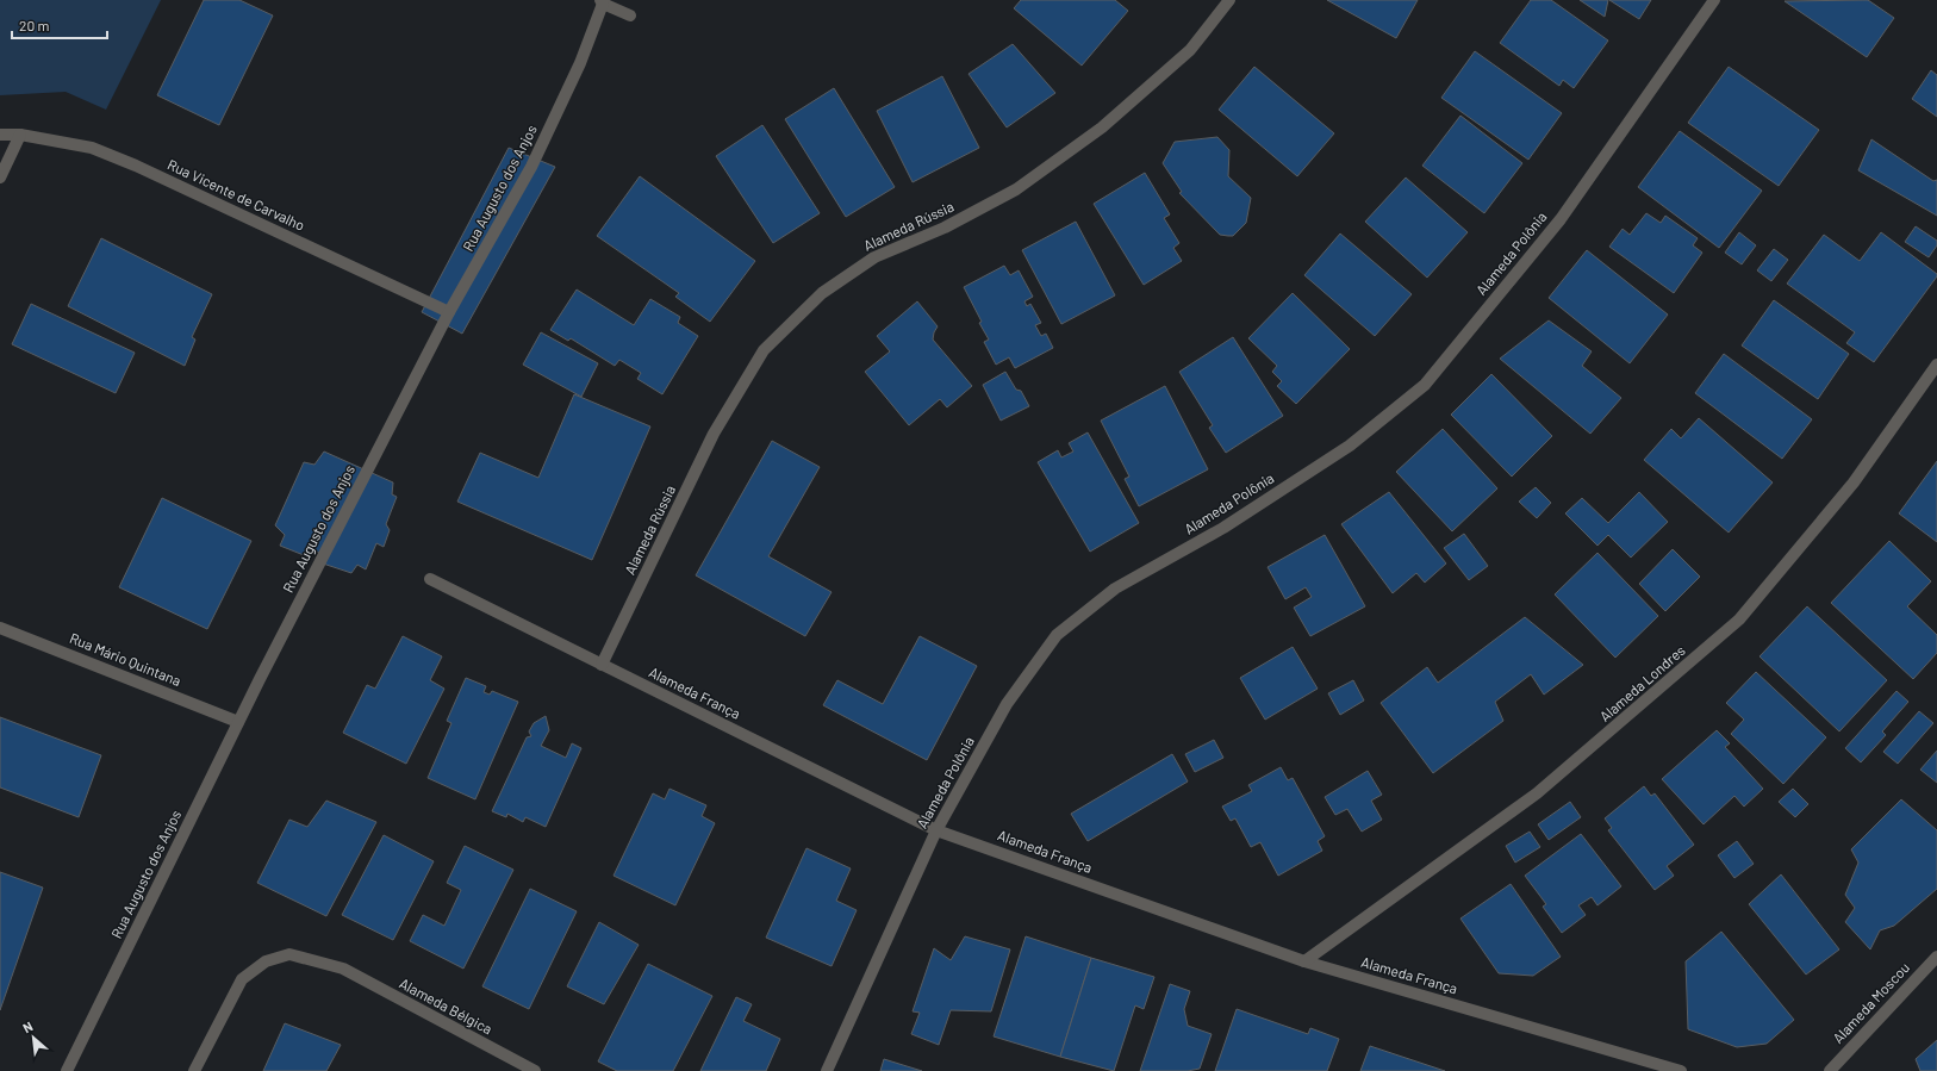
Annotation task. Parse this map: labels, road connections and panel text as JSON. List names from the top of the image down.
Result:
{
  "streets": {
    "street": [
      "Rua Augusto dos Anjos",
      "Rua Vicente de Carvalho",
      "Alameda Rússia",
      "Alameda Polônia",
      "Rua Mário Quintana",
      "Alameda Londres",
      "Alameda França",
      "Alameda Moscou",
      "Alameda Bélgica"
    ]
  },
  "crossings": [
    ["Rua Augusto dos Anjos", "Rua Vicente de Carvalho"],
    ["Rua Augusto dos Anjos", "Rua Mário Quintana"],
    ["Alameda Rússia", "Alameda França"],
    ["Alameda Polônia", "Alameda França"],
    ["Alameda Londres", "Alameda França"]
  ],
  "scale_bar": "20 m",
  "north": "top left"
}
